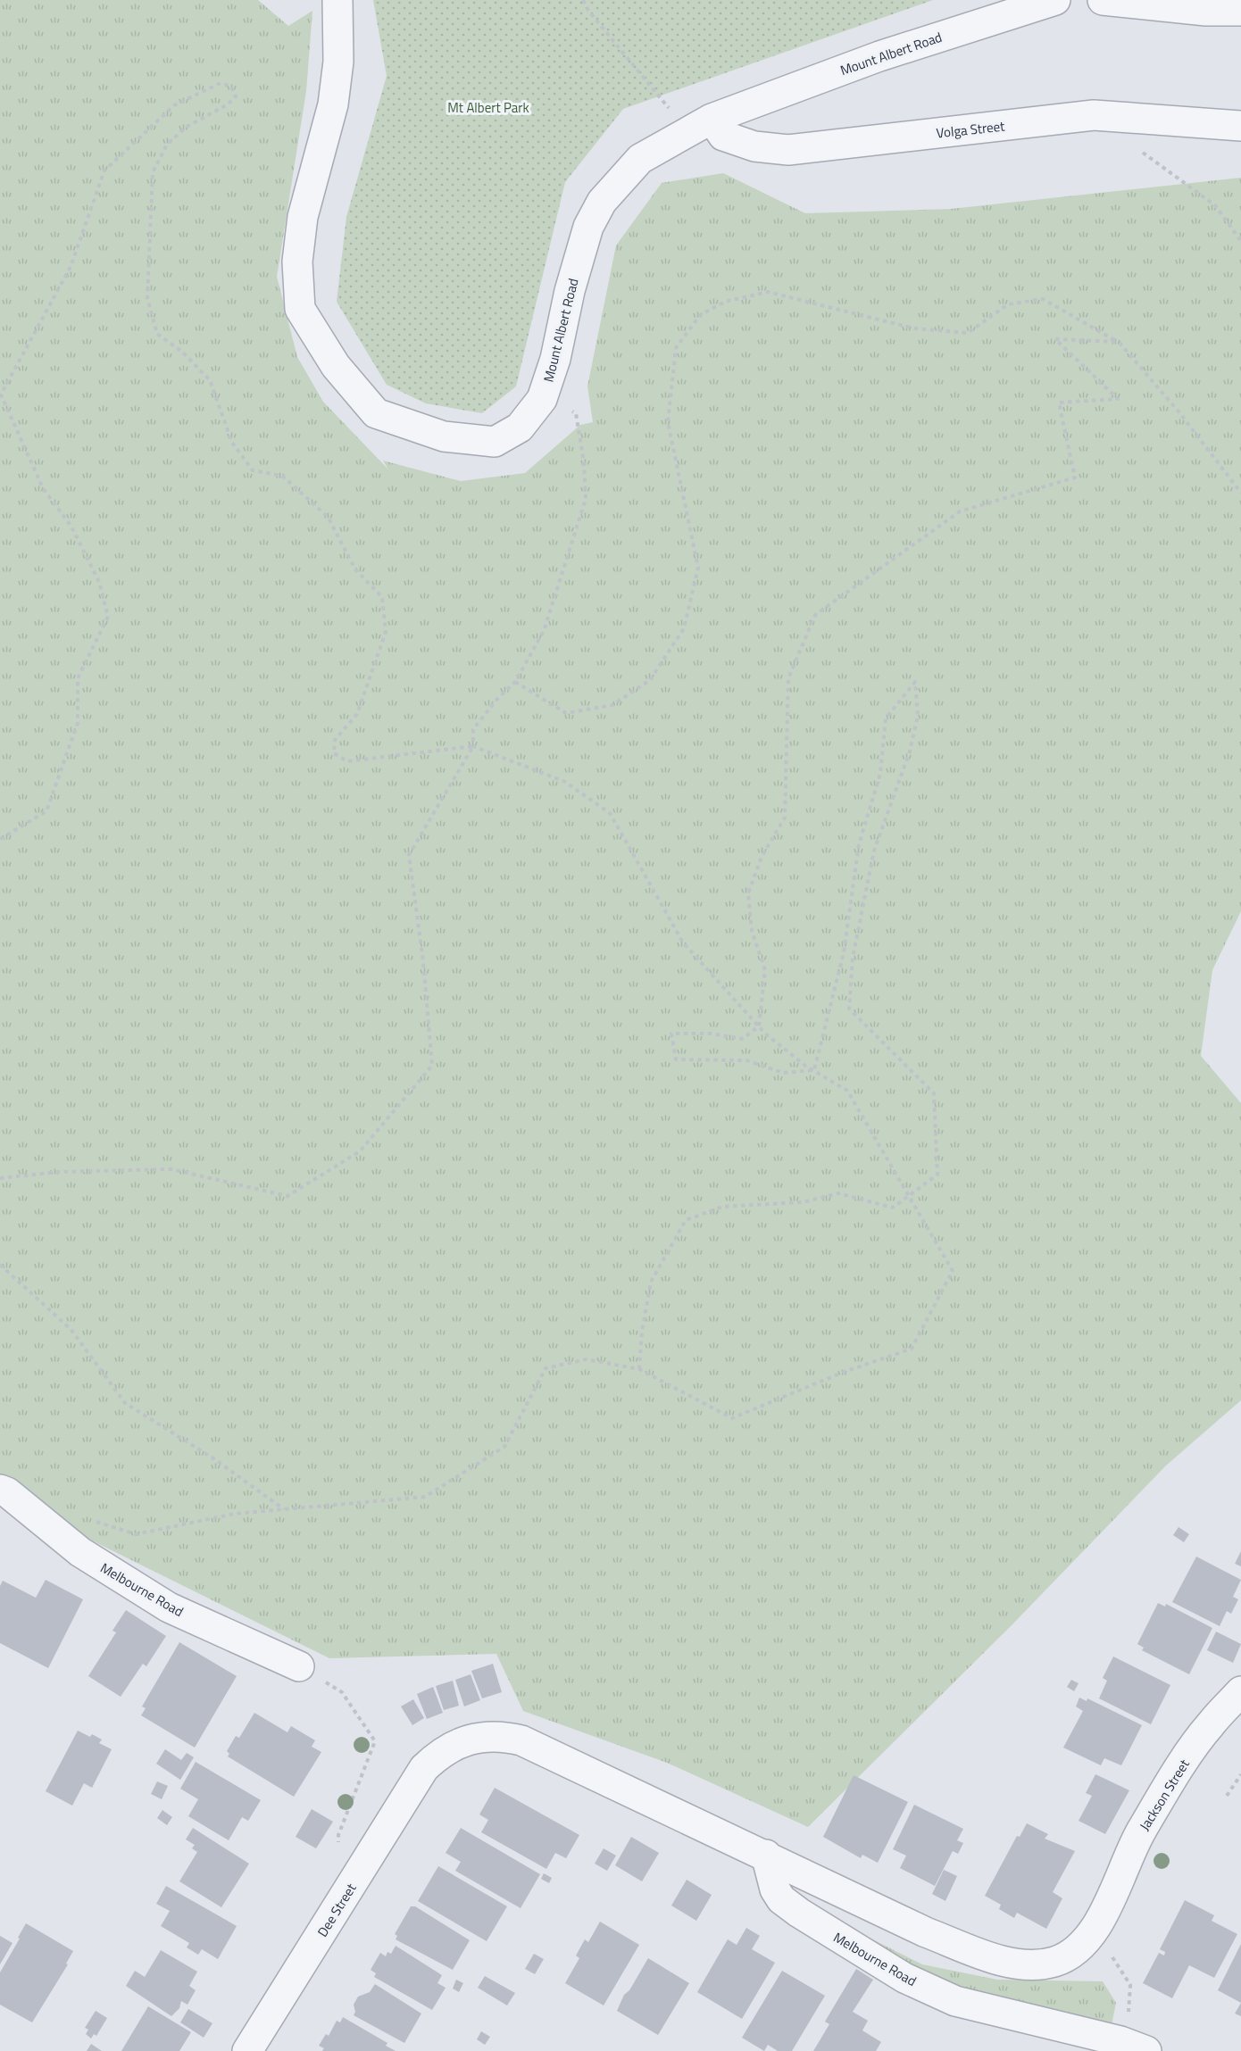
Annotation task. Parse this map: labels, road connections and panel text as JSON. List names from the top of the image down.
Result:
{
  "streets": {
    "street": [
      "Mount Albert Road",
      "Volga Street",
      "Melbourne Road",
      "Jackson Street",
      "Dee Street"
    ]
  },
  "crossings": [
    ["Mount Albert Road", "Volga Street"],
    ["Melbourne Road", "Dee Street"]
  ],
  "parks": ["Mt Albert Park"]
}
